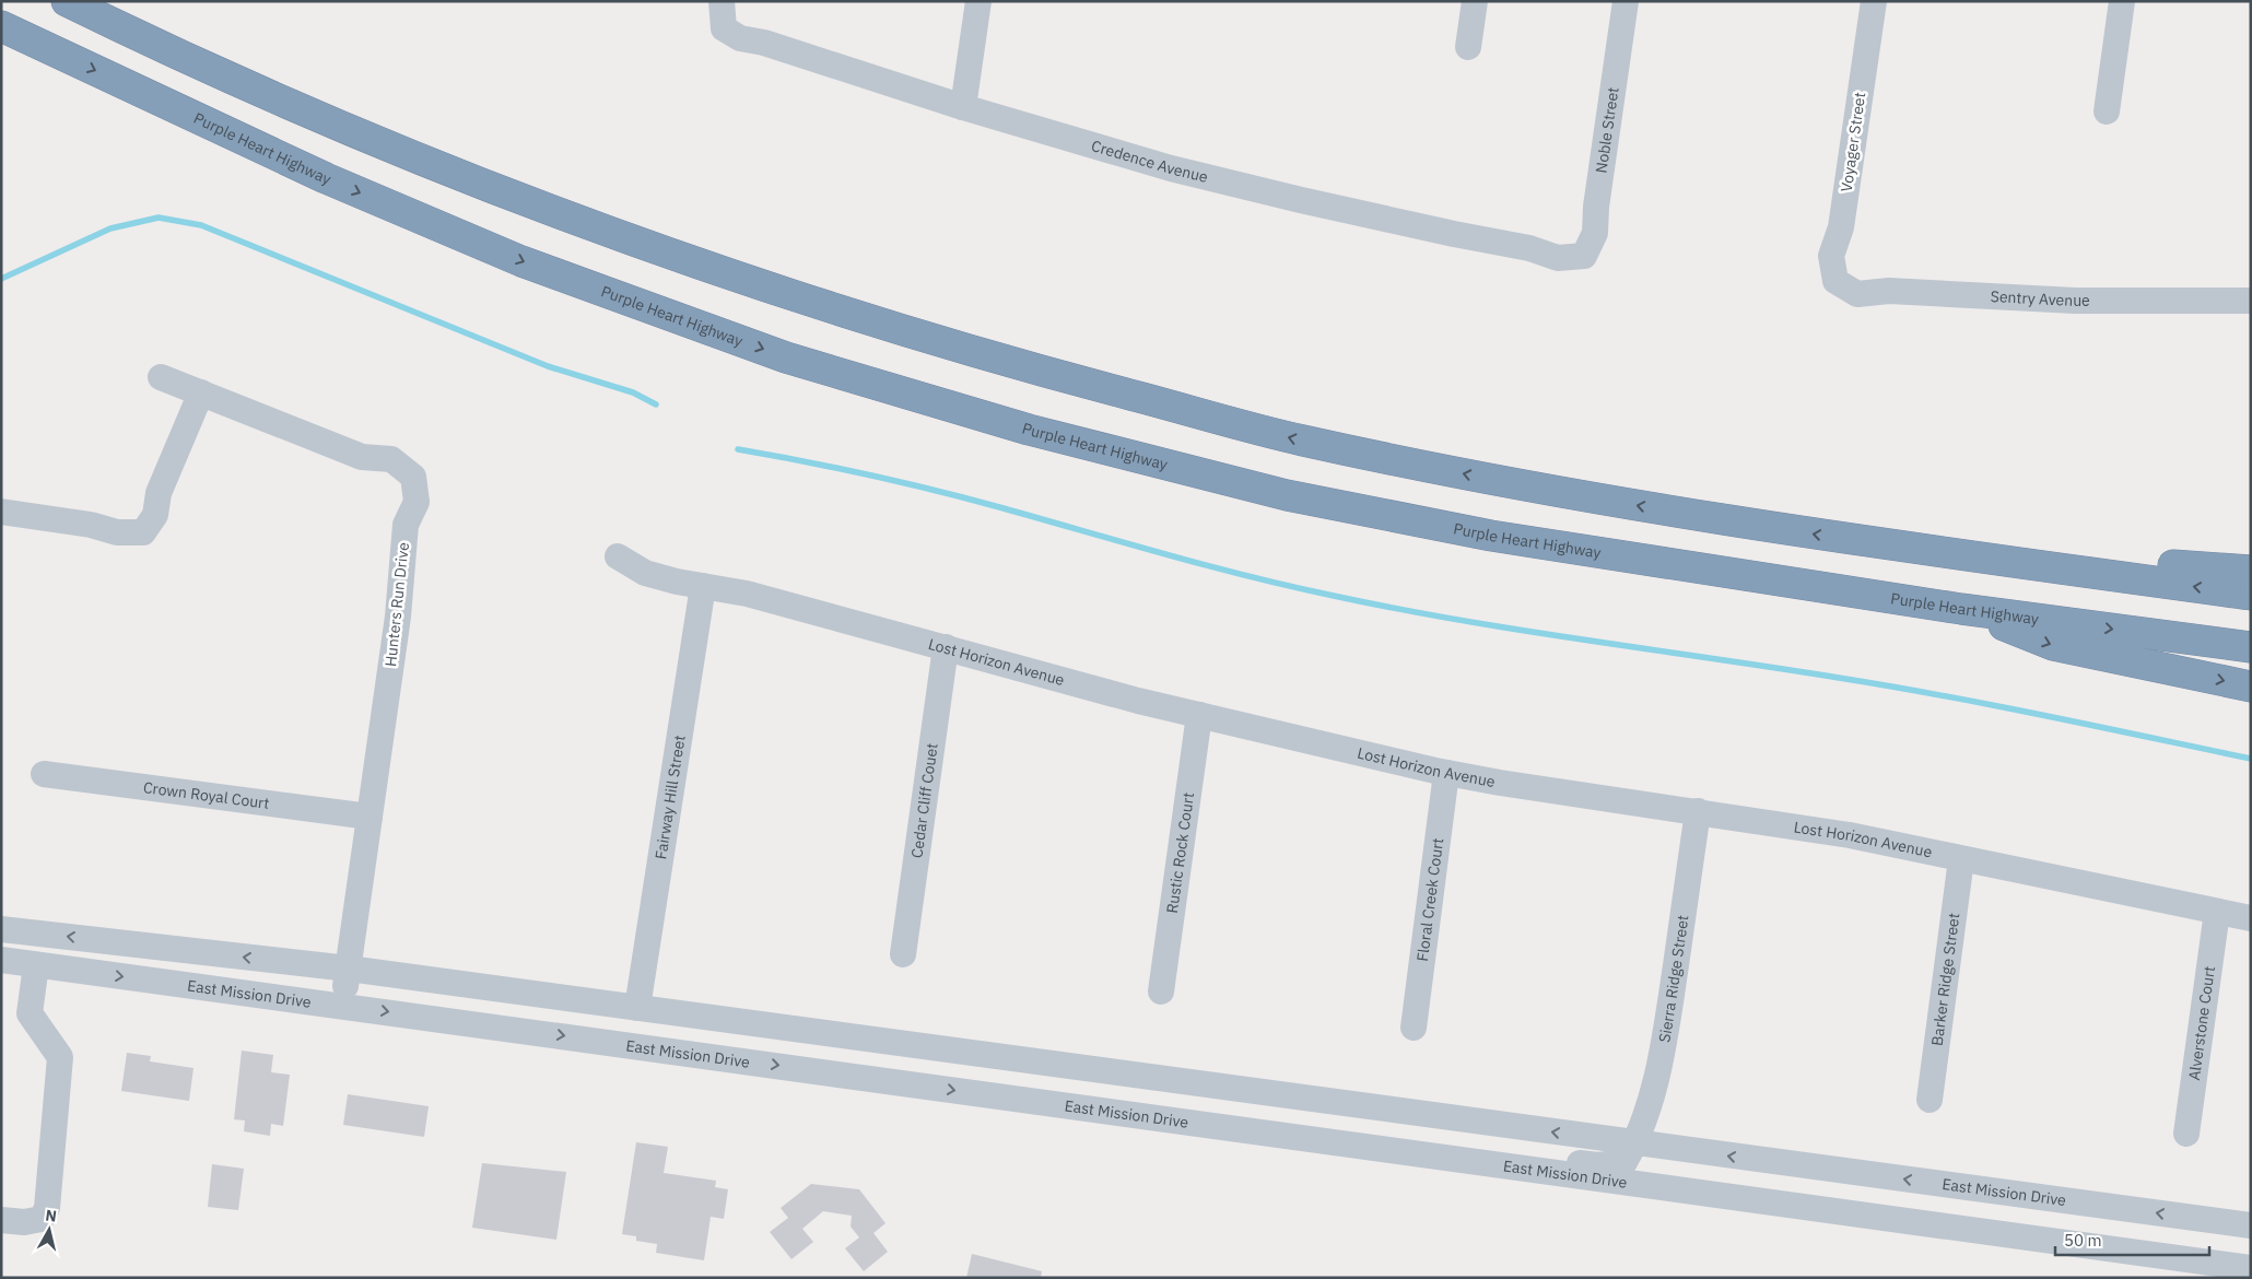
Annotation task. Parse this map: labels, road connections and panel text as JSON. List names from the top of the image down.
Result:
{
  "streets": {
    "highway": ["Purple Heart Highway"],
    "street": [
      "Noble Street",
      "Voyager Street",
      "Credence Avenue",
      "Sentry Avenue",
      "Hunters Run Drive",
      "Lost Horizon Avenue",
      "Crown Royal Court",
      "Fairway Hill Street",
      "Cedar Cliff Couet",
      "Rustic Rock Court",
      "Floral Creek Court",
      "Sierra Ridge Street",
      "Barker Ridge Street",
      "East Mission Drive",
      "Alverstone Court"
    ]
  },
  "crossings": [
    ["Noble Street", "Credence Avenue"],
    ["Voyager Street", "Sentry Avenue"],
    ["Hunters Run Drive", "Crown Royal Court"],
    ["Hunters Run Drive", "East Mission Drive"],
    ["Lost Horizon Avenue", "Fairway Hill Street"],
    ["Lost Horizon Avenue", "Cedar Cliff Couet"],
    ["Lost Horizon Avenue", "Rustic Rock Court"],
    ["Lost Horizon Avenue", "Floral Creek Court"],
    ["Lost Horizon Avenue", "Sierra Ridge Street"],
    ["Lost Horizon Avenue", "Barker Ridge Street"],
    ["Lost Horizon Avenue", "Alverstone Court"],
    ["Fairway Hill Street", "East Mission Drive"],
    ["Sierra Ridge Street", "East Mission Drive"]
  ],
  "scale_bar": "50 m",
  "north": "top"
}
